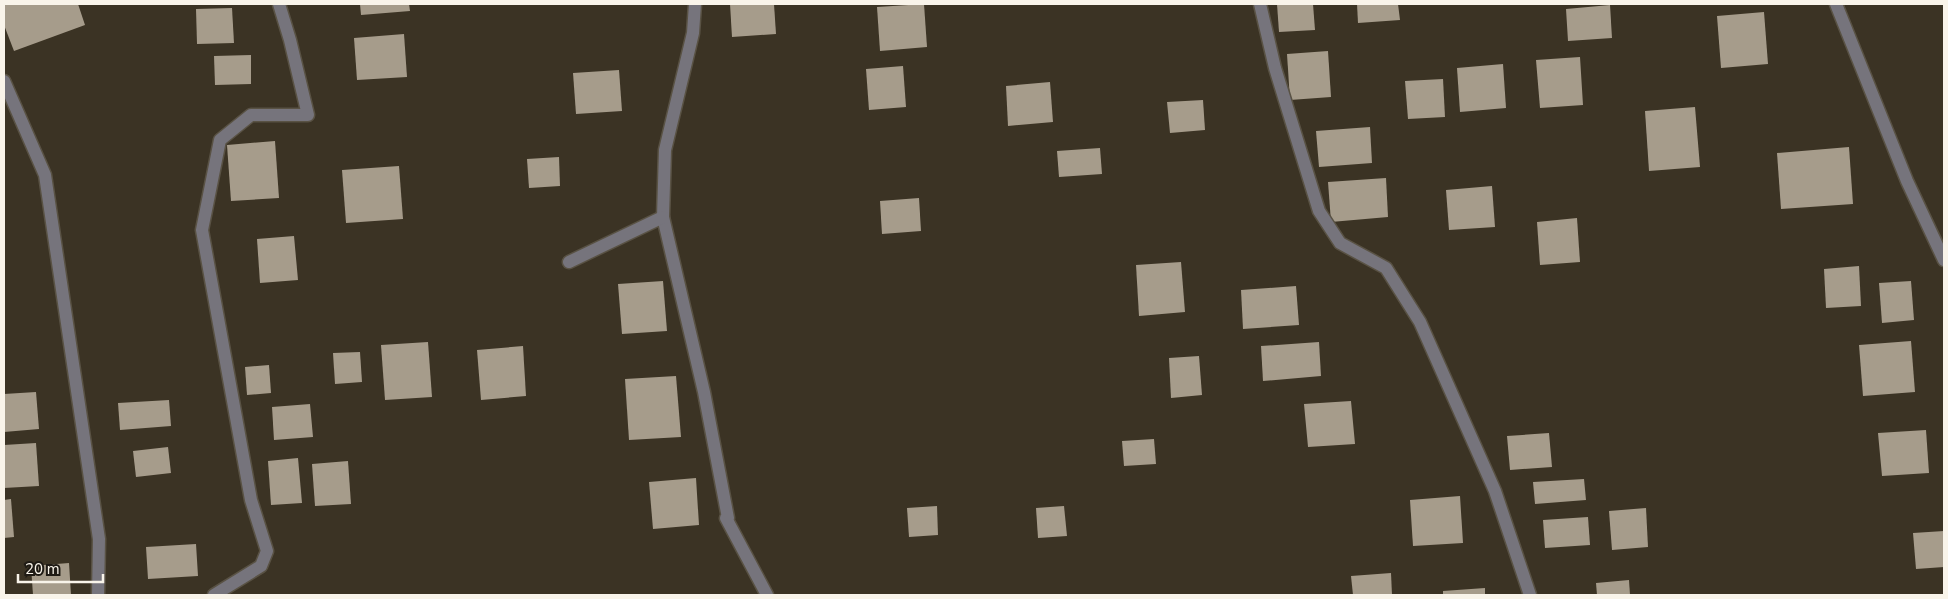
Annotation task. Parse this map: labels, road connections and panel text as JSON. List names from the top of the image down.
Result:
{
  "scale_bar": "20 m"
}
